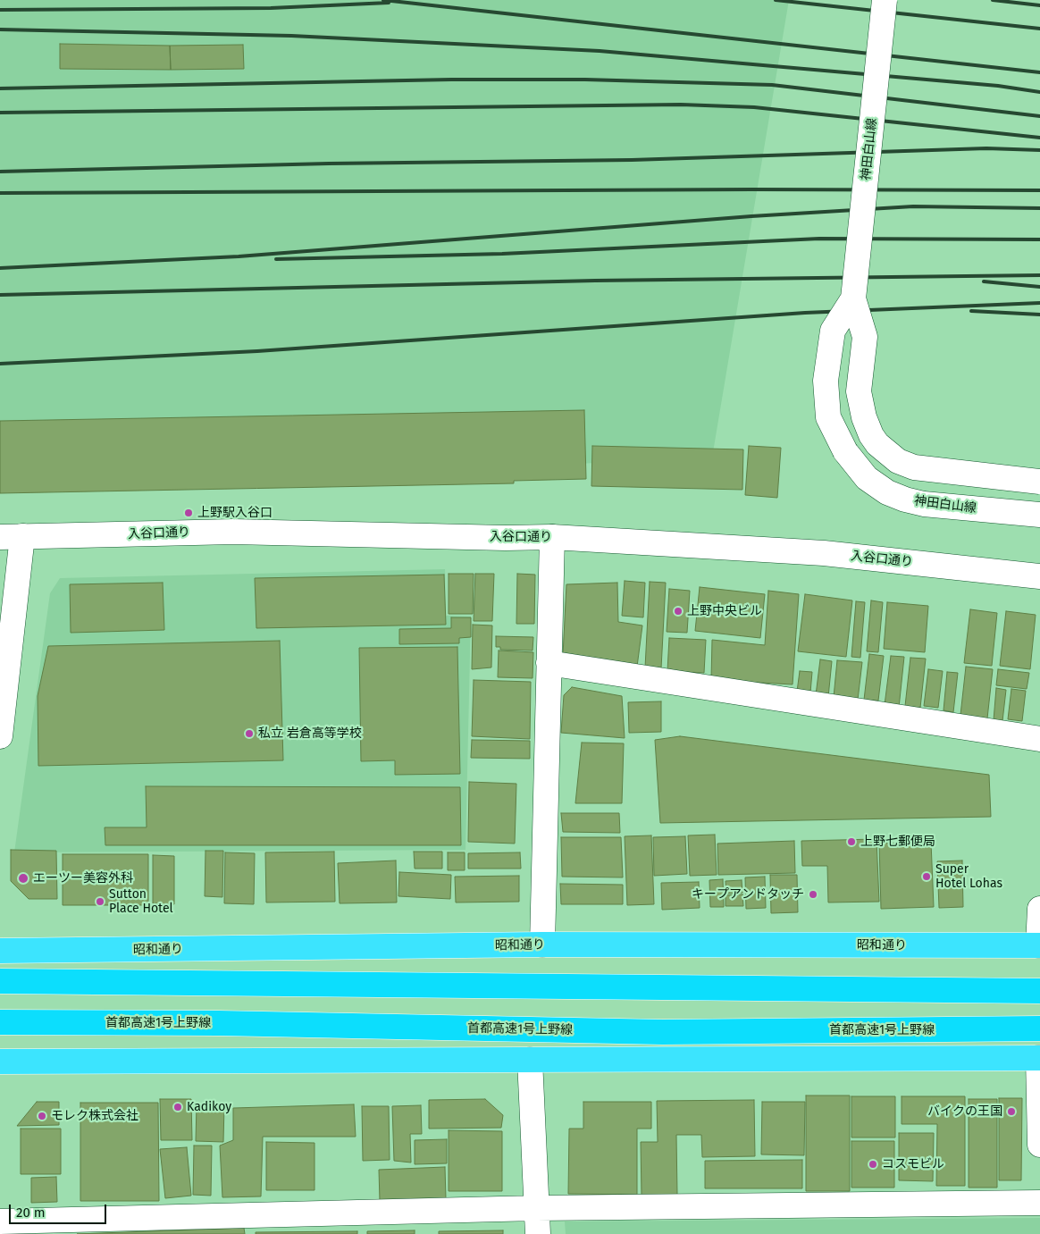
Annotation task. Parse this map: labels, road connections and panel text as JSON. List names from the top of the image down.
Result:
{
  "streets": {
    "highway": ["昭和通り", "首都高速1号上野線"],
    "street": ["神田白山線", "入谷口通り"]
  },
  "places": [
    "上野駅入谷口",
    "上野中央ビル",
    "私立 岩倉高等学校",
    "上野七郵便局",
    "Super Hotel Lohas",
    "エーツー美容外科",
    "キープアンドタッチ",
    "Sutton Place Hotel",
    "Kadikoy",
    "バイクの王国",
    "モレク株式会社",
    "コスモビル"
  ],
  "scale_bar": "20 m"
}
